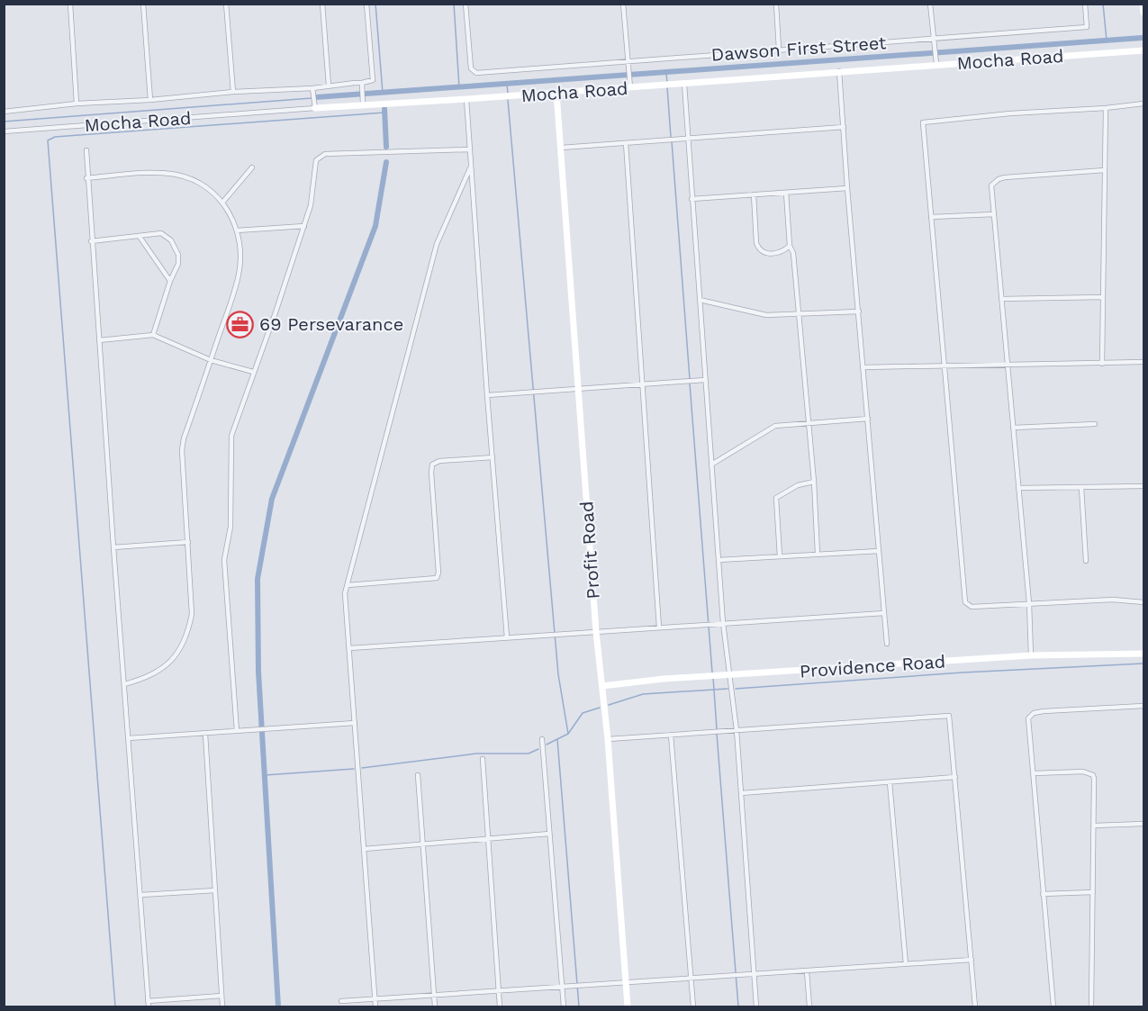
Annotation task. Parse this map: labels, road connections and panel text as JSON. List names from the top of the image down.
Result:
{
  "streets": {
    "street": [
      "Dawson First Street",
      "Mocha Road",
      "Profit Road",
      "Providence Road"
    ]
  },
  "crossings": [
    ["Mocha Road", "Profit Road"],
    ["Profit Road", "Providence Road"]
  ],
  "places": {
    "office": ["69 Persevarance"]
  }
}
